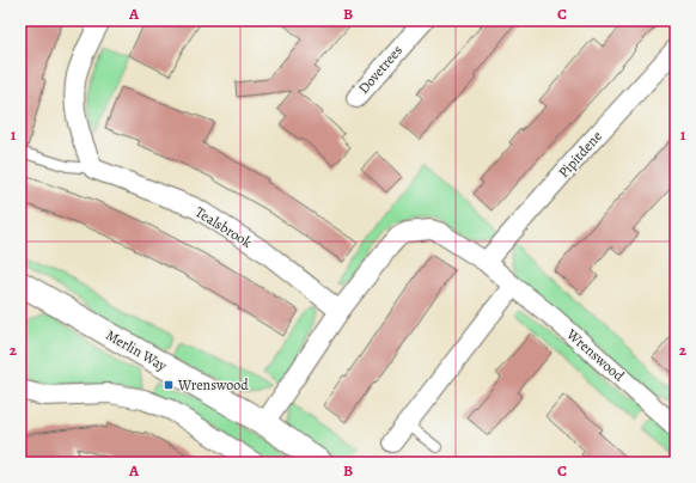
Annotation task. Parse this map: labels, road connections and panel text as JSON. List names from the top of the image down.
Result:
{
  "streets": {
    "street": [
      "Dovetrees",
      "Pipitdene",
      "Tealsbrook",
      "Merlin Way",
      "Wrenswood"
    ]
  },
  "crossings": [
    ["Pipitdene", "Wrenswood"],
    ["Tealsbrook", "Wrenswood"],
    ["Merlin Way", "Wrenswood"]
  ],
  "places": {
    "transit": ["Wrenswood"]
  },
  "grid": {
    "columns": ["A", "B", "C"],
    "rows": ["1", "2"]
  }
}
